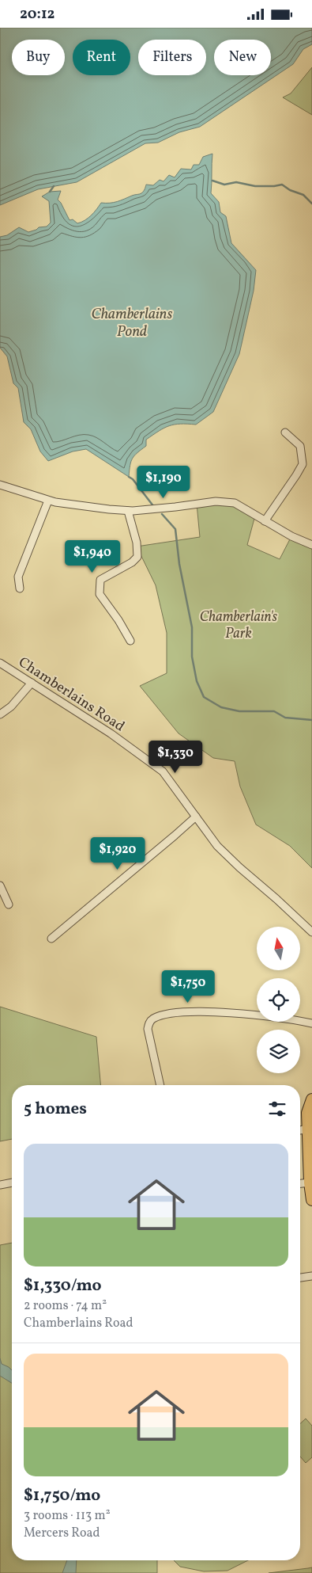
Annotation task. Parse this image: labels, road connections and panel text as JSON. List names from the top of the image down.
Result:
{
  "streets": {
    "street": ["Chamberlains Road"]
  },
  "water": ["Chamberlains Pond"],
  "parks": ["Chamberlain's Park"],
  "north": "top",
  "page": {
    "status": "20:12",
    "chip": [
      "Buy",
      "Rent",
      "Filters",
      "New"
    ],
    "price": [
      "$1,190",
      "$1,940",
      "$1,330",
      "$1,920",
      "$1,750"
    ],
    "heading": "5 homes",
    "list": [
      {
        "name": "$1,330/mo",
        "note": "2 rooms · 74 m² · Chamberlains Road"
      },
      {
        "name": "$1,750/mo",
        "note": "3 rooms · 113 m² · Mercers Road"
      }
    ]
  }
}
